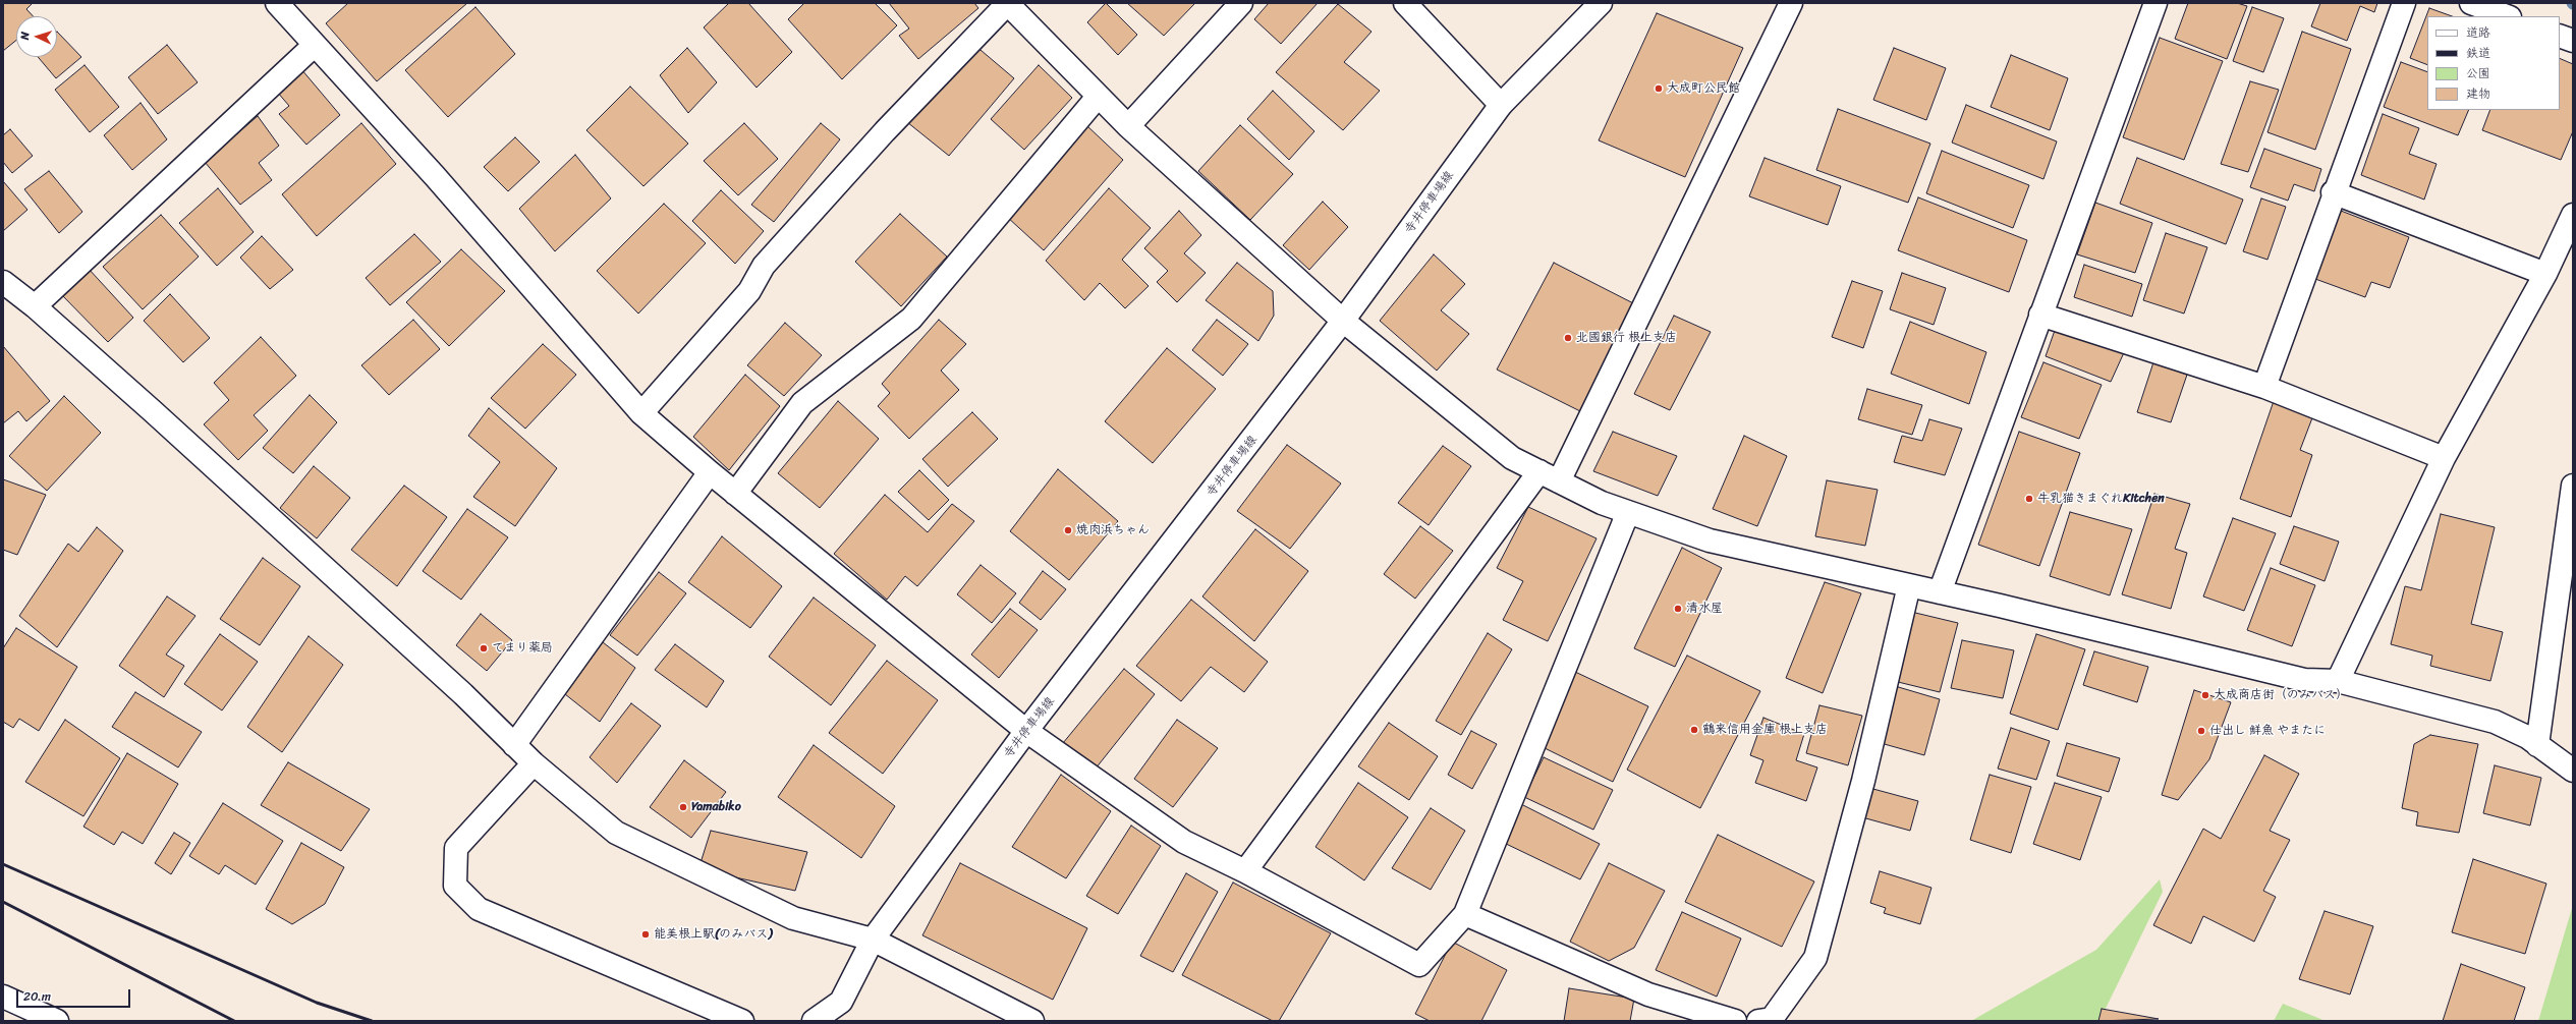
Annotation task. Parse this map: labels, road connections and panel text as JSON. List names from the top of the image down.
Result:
{
  "streets": {
    "street": ["寺井停車場線"]
  },
  "places": [
    "大成町公民館",
    "北國銀行 根上支店",
    "牛乳猫きまぐれKitchen",
    "焼肉浜ちゃん",
    "清水屋",
    "てまり薬局",
    "大成商店街（のみバス）",
    "鶴来信用金庫 根上支店",
    "仕出し 鮮魚 やまたに",
    "Yamabiko",
    "能美根上駅(のみバス)"
  ],
  "legend": [
    "道路",
    "鉄道",
    "公園",
    "建物"
  ],
  "scale_bar": "20 m",
  "north": "left"
}
